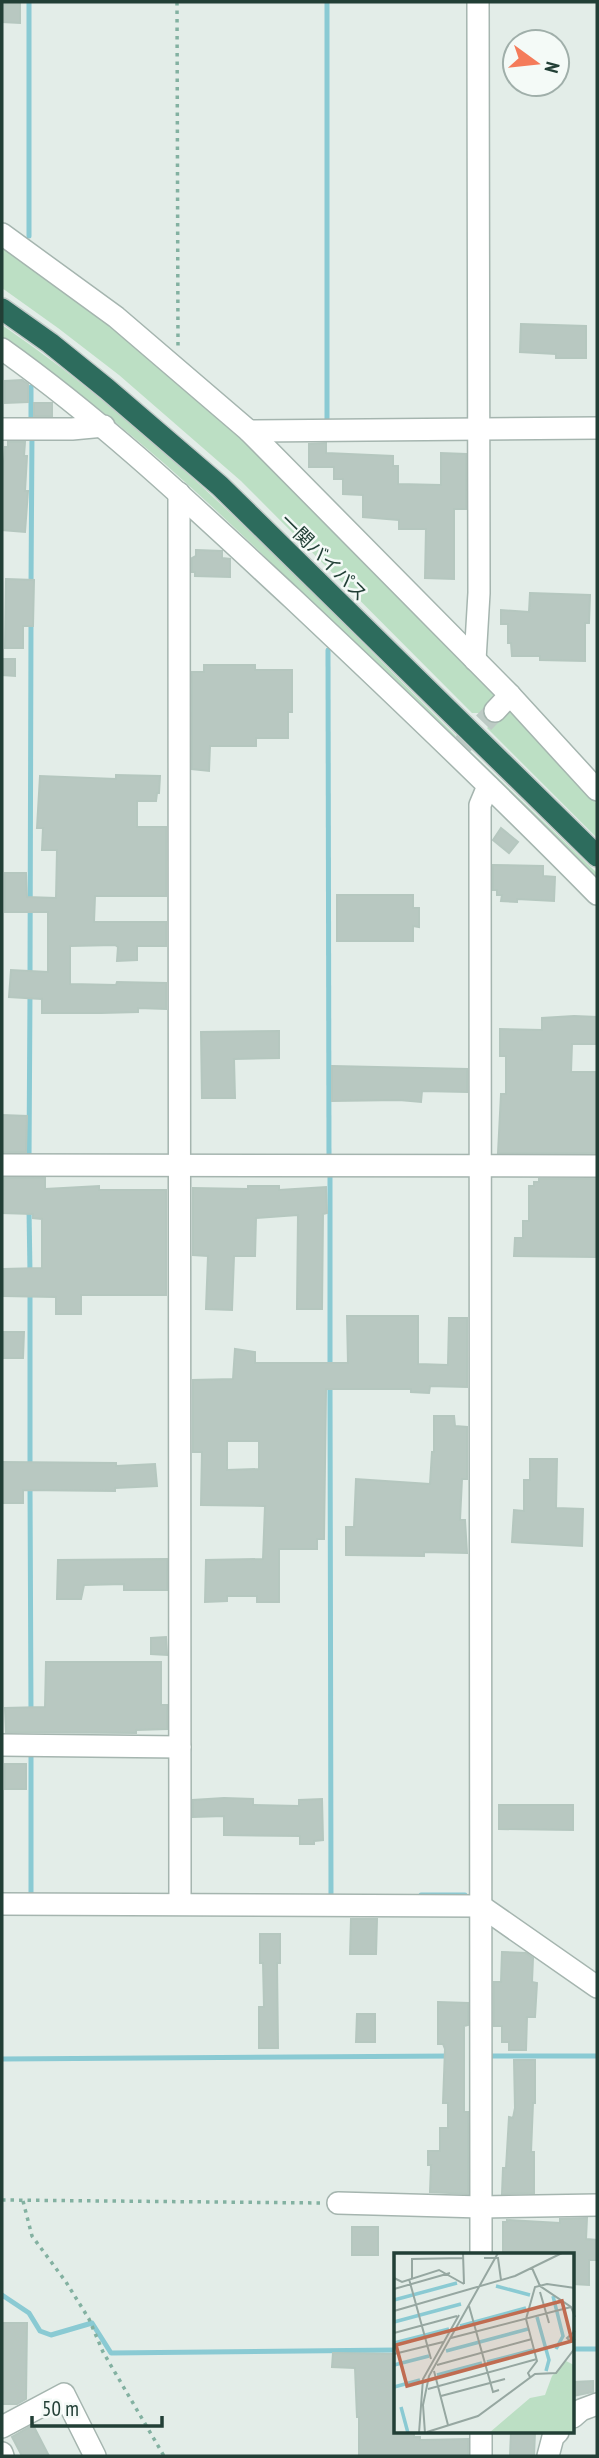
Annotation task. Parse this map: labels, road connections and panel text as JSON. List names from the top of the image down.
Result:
{
  "streets": {
    "highway": ["一関バイパス"]
  },
  "scale_bar": "50 m",
  "north": "right"
}
